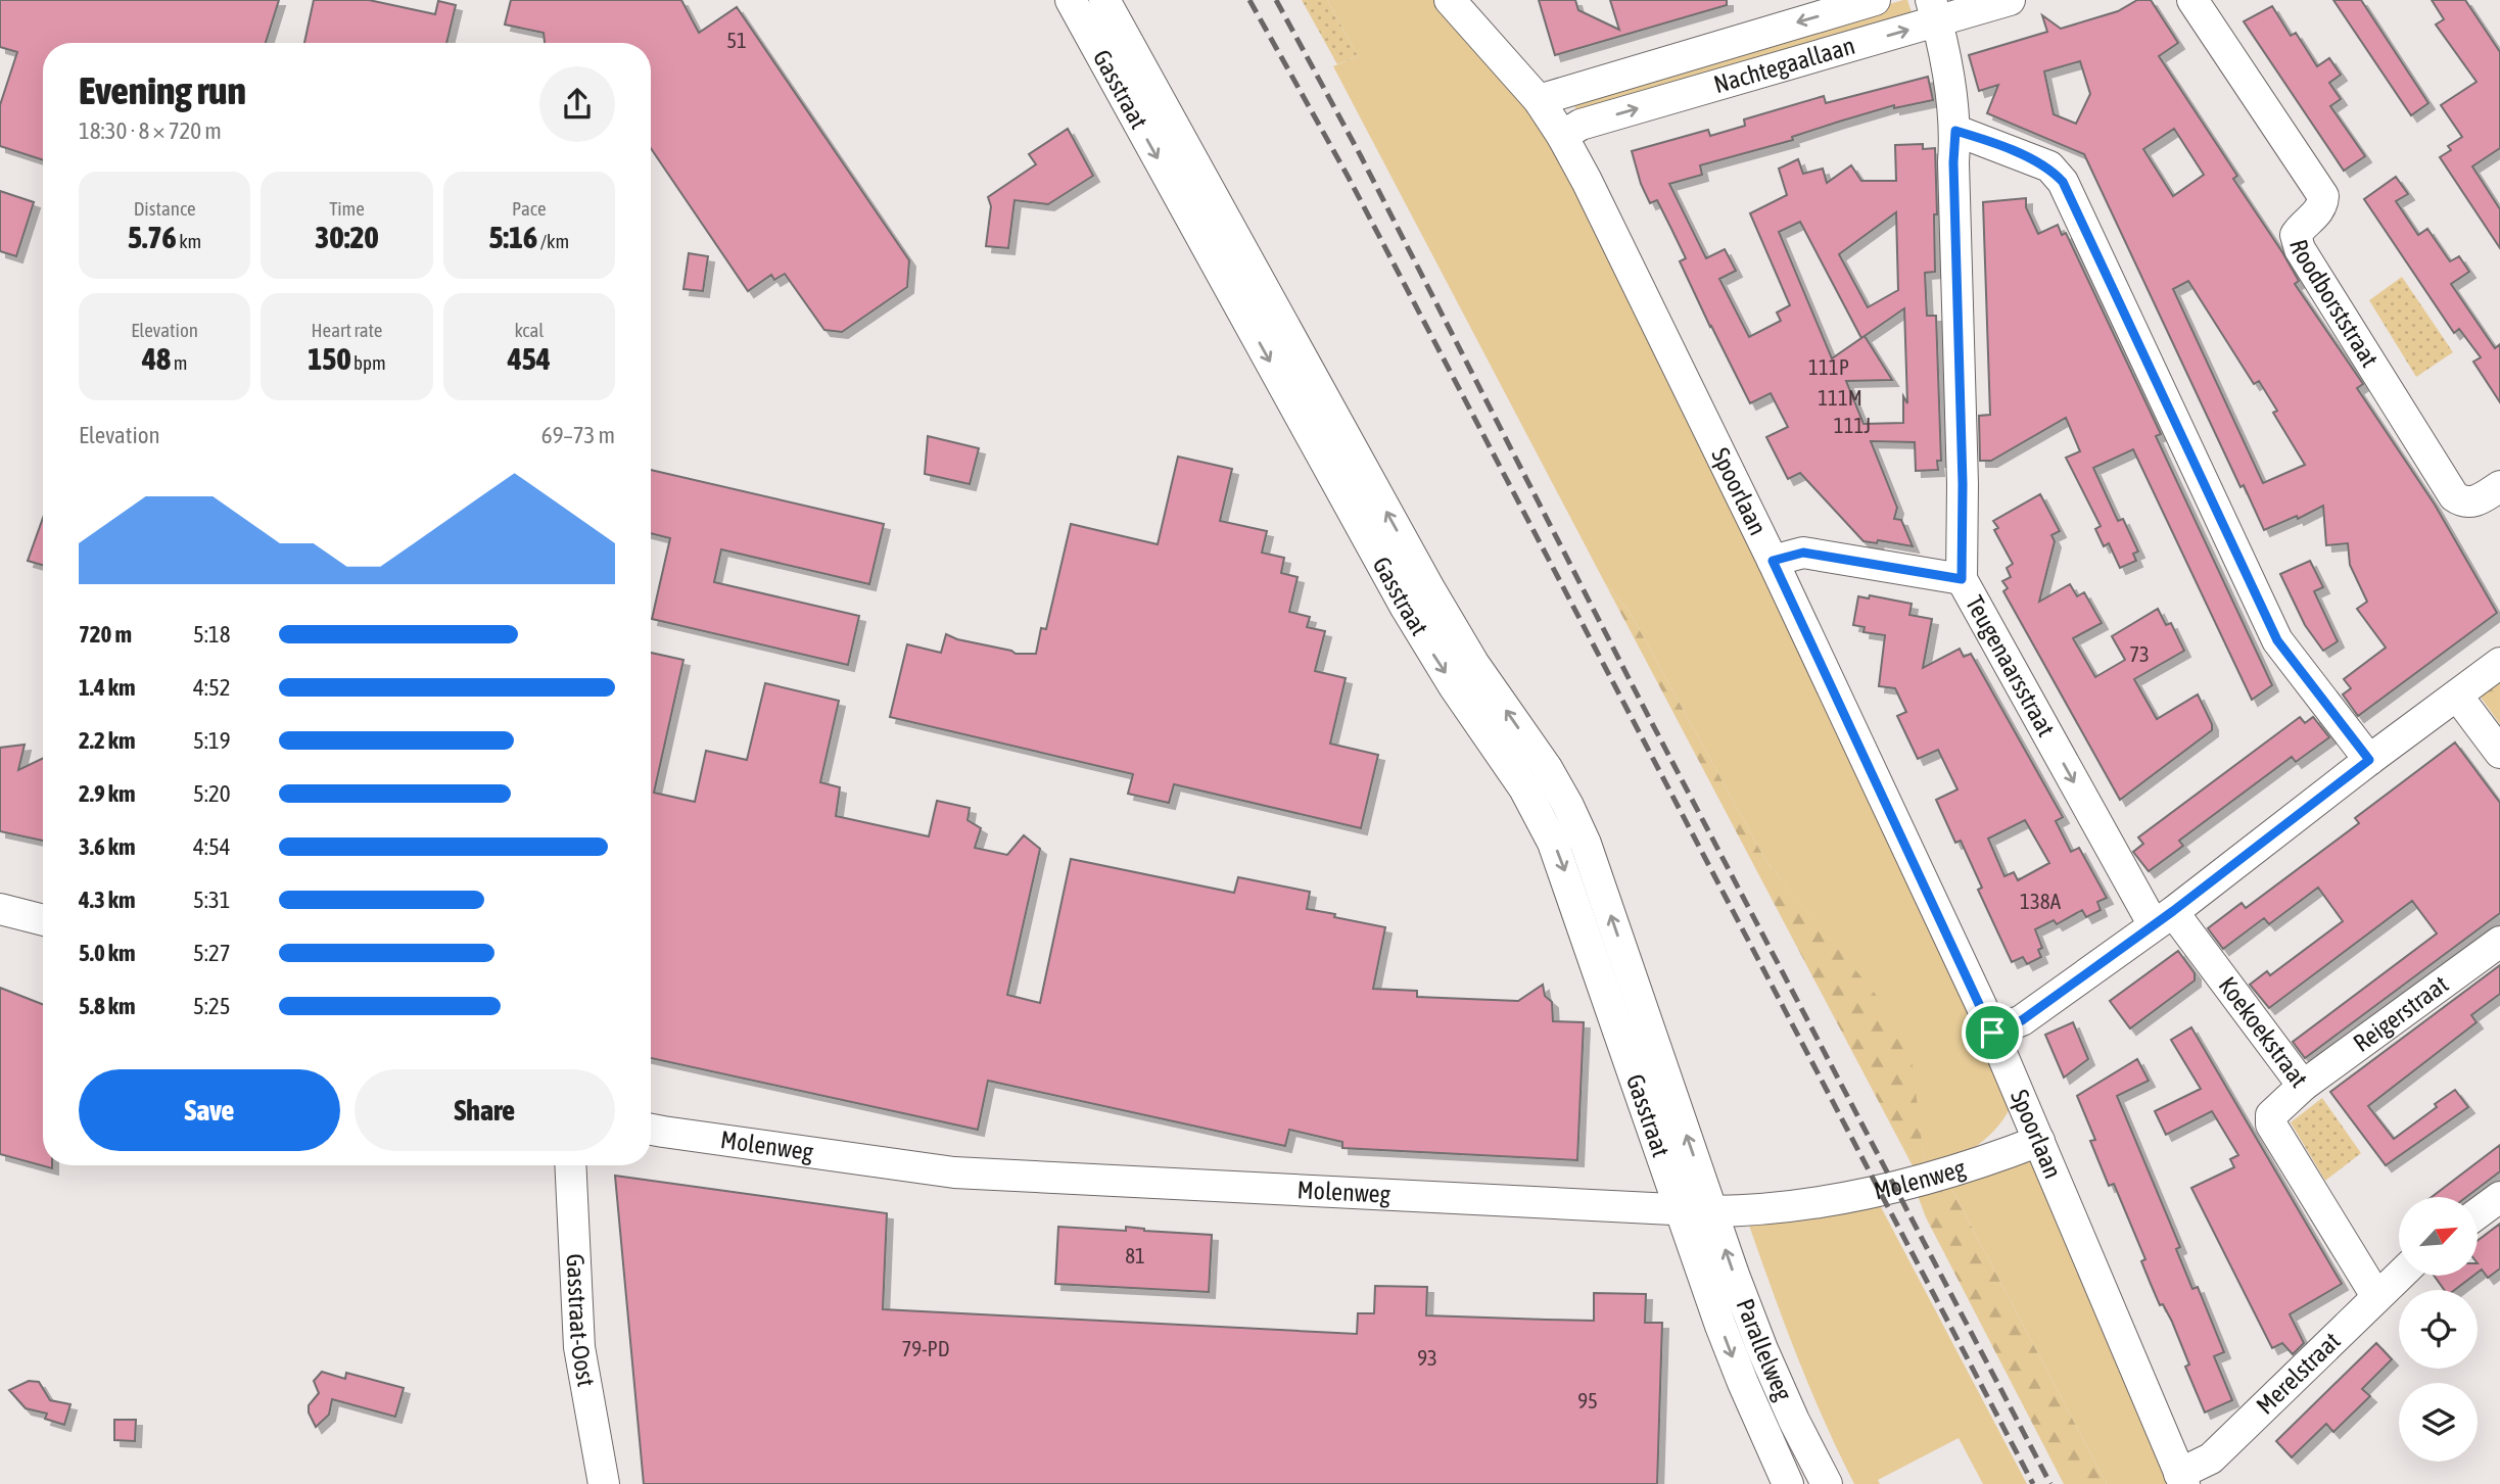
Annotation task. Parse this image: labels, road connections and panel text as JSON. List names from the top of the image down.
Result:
{
  "streets": {
    "street": [
      "Nachtegaallaan",
      "Gasstraat",
      "Roodborststraat",
      "Spoorlaan",
      "Teugenaarsstraat",
      "Reigerstraat",
      "Koekoekstraat",
      "Molenweg",
      "Gasstraat-Oost",
      "Parallelweg",
      "Merelstraat"
    ]
  },
  "crossings": [
    ["Nachtegaallaan", "Spoorlaan"],
    ["Nachtegaallaan", "Teugenaarsstraat"],
    ["Gasstraat", "Molenweg"],
    ["Gasstraat", "Parallelweg"],
    ["Spoorlaan", "Molenweg"],
    ["Spoorlaan", "Merelstraat"],
    ["Teugenaarsstraat", "Koekoekstraat"],
    ["Reigerstraat", "Koekoekstraat"],
    ["Koekoekstraat", "Merelstraat"],
    ["Molenweg", "Parallelweg"]
  ],
  "house_numbers": [
    "51",
    "111P",
    "111M",
    "111J",
    "73",
    "138A",
    "81",
    "79-PD",
    "93",
    "95"
  ],
  "north": "top right",
  "page": {
    "heading": ["Evening run", "18:30 · 8 × 720 m"],
    "stats": [
      ["Distance", "5.76 km"],
      ["Time", "30:20"],
      ["Pace", "5:16 /km"],
      ["Elevation", "48 m"],
      ["Heart rate", "150 bpm"],
      ["kcal", "454"]
    ],
    "chart": ["Elevation", "69–73 m"],
    "list": [
      {
        "name": "720 m",
        "note": "5:18"
      },
      {
        "name": "1.4 km",
        "note": "4:52"
      },
      {
        "name": "2.2 km",
        "note": "5:19"
      },
      {
        "name": "2.9 km",
        "note": "5:20"
      },
      {
        "name": "3.6 km",
        "note": "4:54"
      },
      {
        "name": "4.3 km",
        "note": "5:31"
      },
      {
        "name": "5.0 km",
        "note": "5:27"
      },
      {
        "name": "5.8 km",
        "note": "5:25"
      }
    ],
    "buttons": ["Save", "Share"]
  }
}
